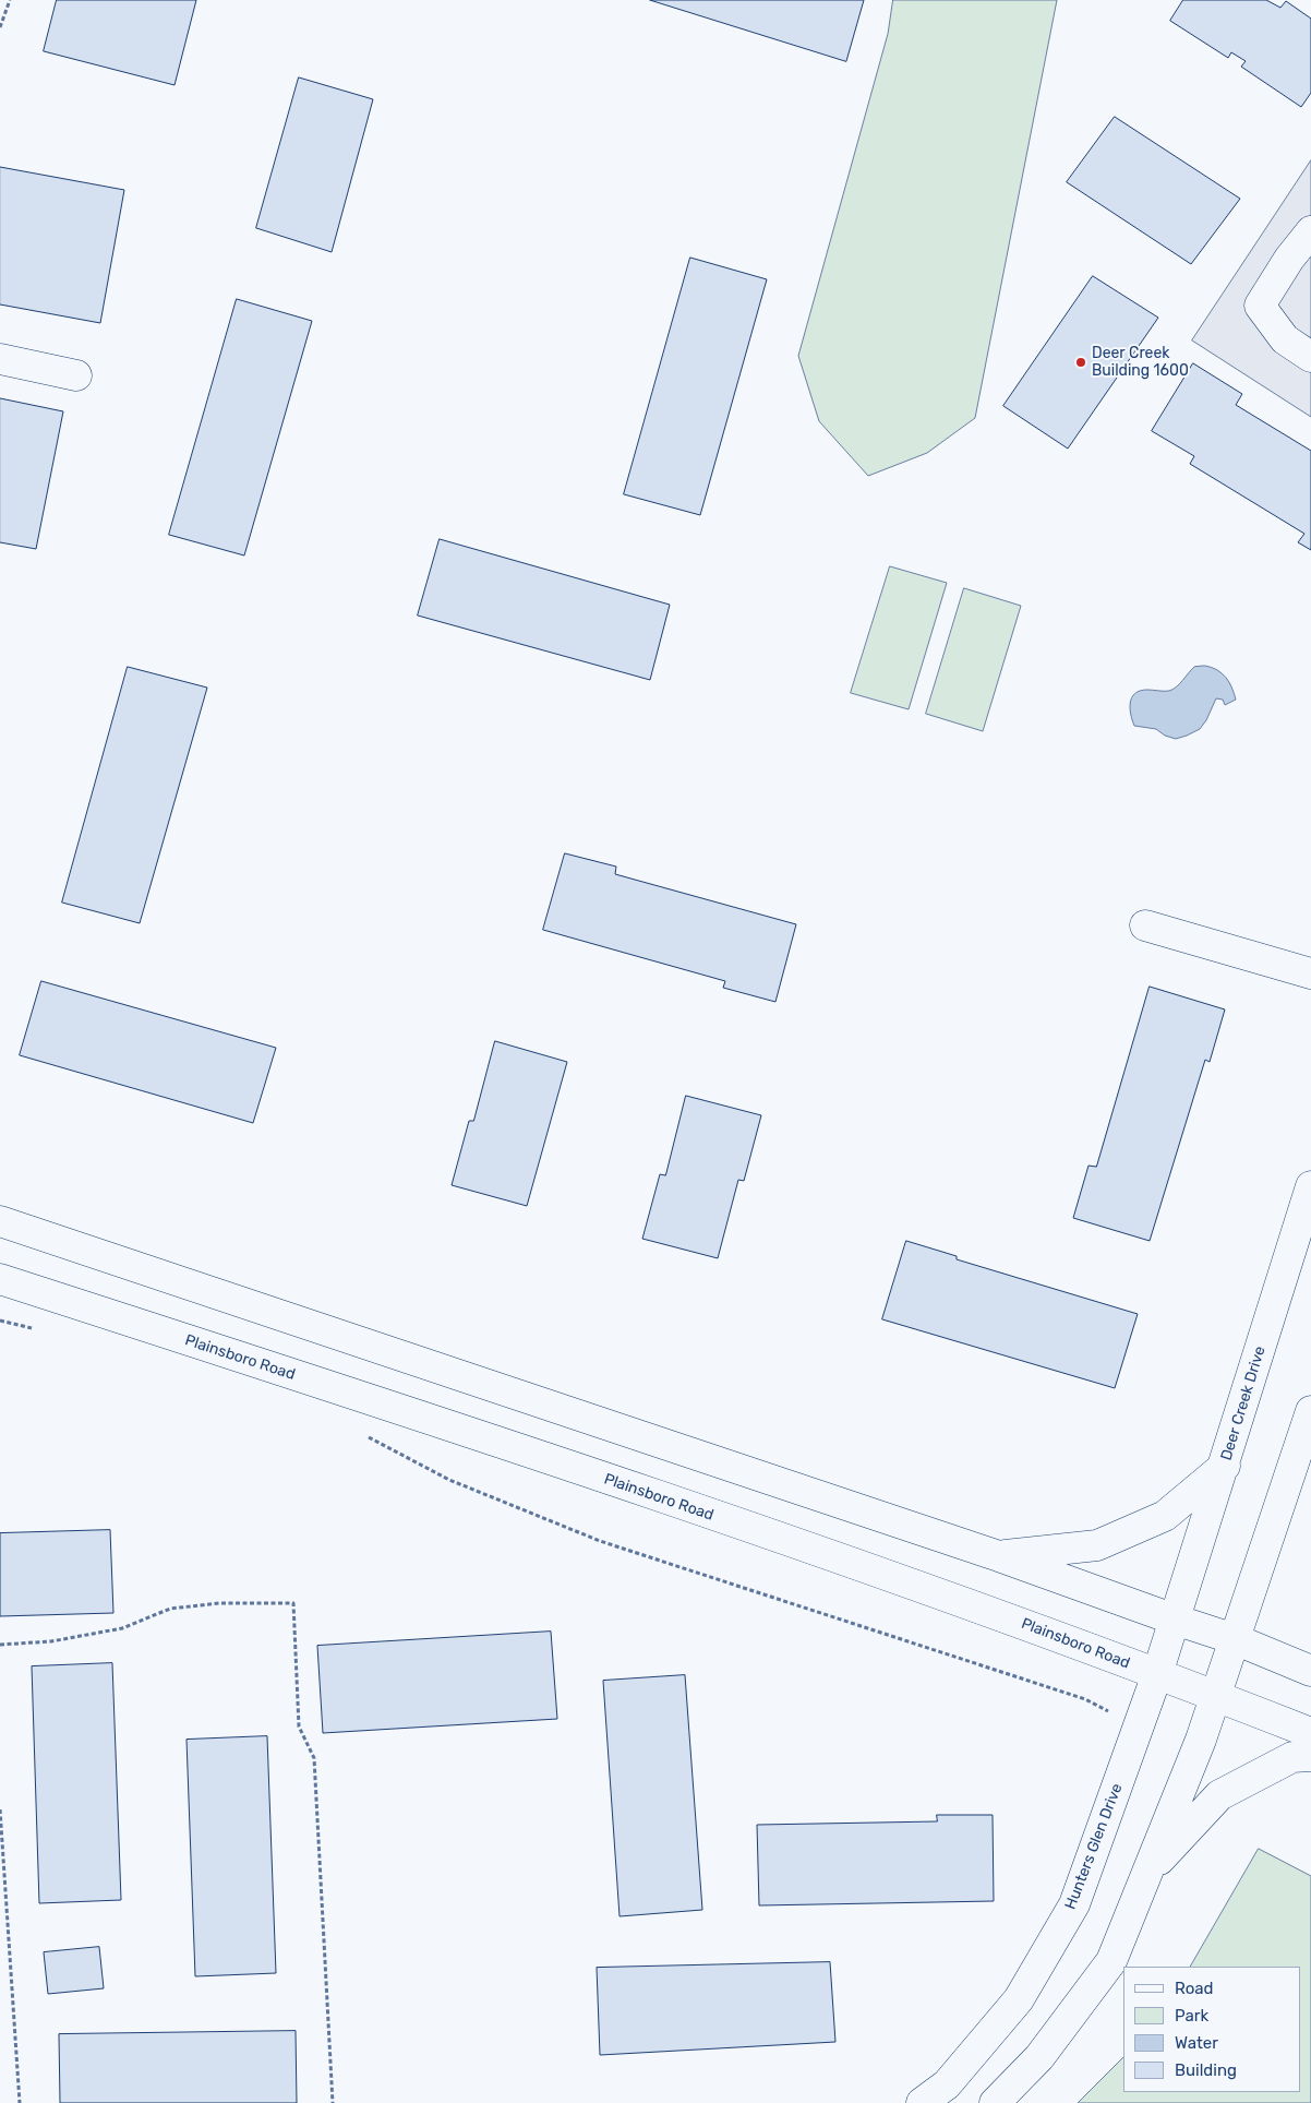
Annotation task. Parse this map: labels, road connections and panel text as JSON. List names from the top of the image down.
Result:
{
  "streets": {
    "street": ["Plainsboro Road", "Deer Creek Drive", "Hunters Glen Drive"]
  },
  "crossings": [
    ["Plainsboro Road", "Deer Creek Drive"],
    ["Plainsboro Road", "Hunters Glen Drive"],
    ["Deer Creek Drive", "Hunters Glen Drive"]
  ],
  "places": ["Deer Creek Building 1600"],
  "legend": [
    "Road",
    "Park",
    "Water",
    "Building"
  ]
}
